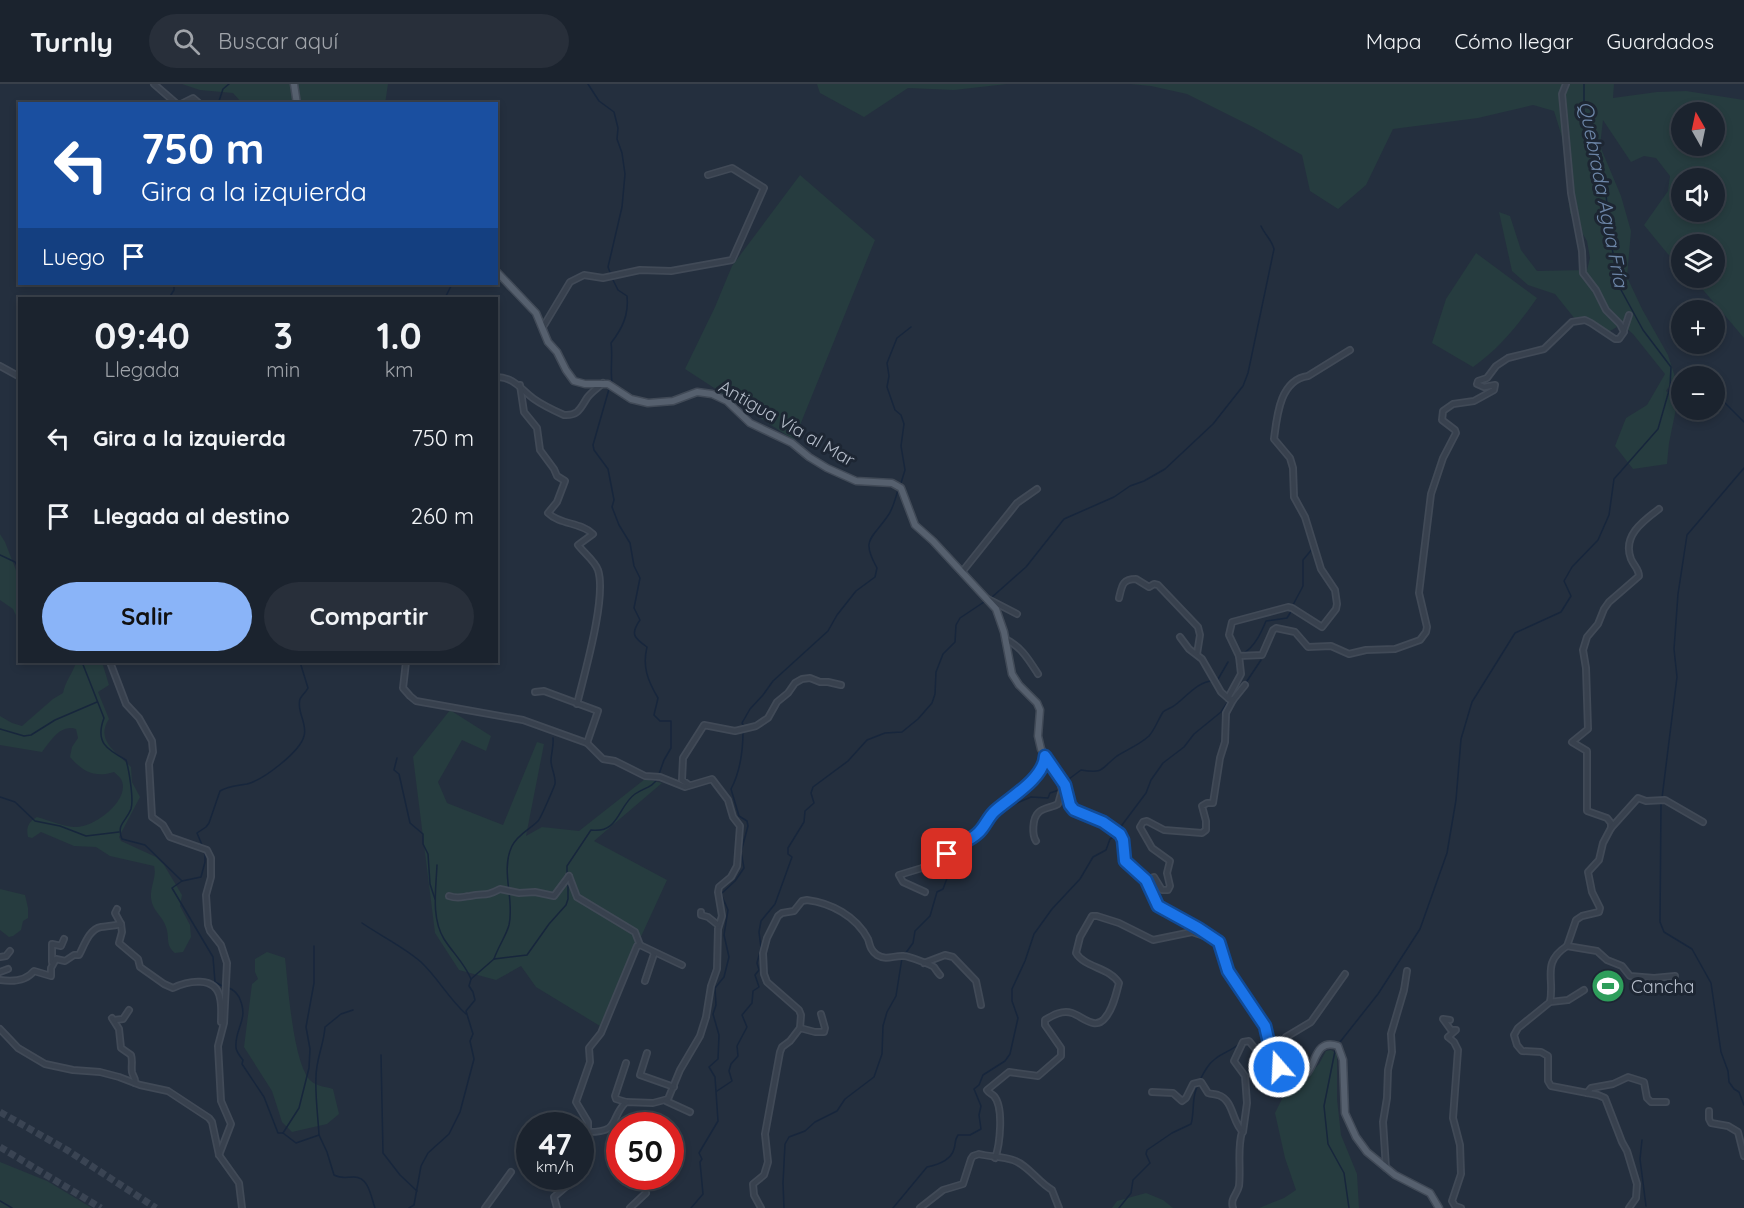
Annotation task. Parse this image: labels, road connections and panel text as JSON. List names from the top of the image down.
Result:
{
  "streets": {
    "main road": ["Antigua Vía al Mar"]
  },
  "water": ["Quebrada Agua Fría"],
  "places": {
    "sports": ["Cancha"]
  },
  "north": "top",
  "page": {
    "header": "Turnly",
    "search": "Buscar aquí",
    "nav": ["Mapa", "Cómo llegar", "Guardados"],
    "map_buttons": ["+", "−"],
    "turn": ["750 m", "Gira a la izquierda"],
    "then": "Luego",
    "eta": [
      "09:40",
      "Llegada",
      "3",
      "min",
      "1.0",
      "km"
    ],
    "list": [
      {
        "name": "Gira a la izquierda",
        "value": "750 m"
      },
      {
        "name": "Llegada al destino",
        "value": "260 m"
      }
    ],
    "buttons": ["Salir", "Compartir"],
    "speed": "47 km/h",
    "limit": "50"
  }
}
